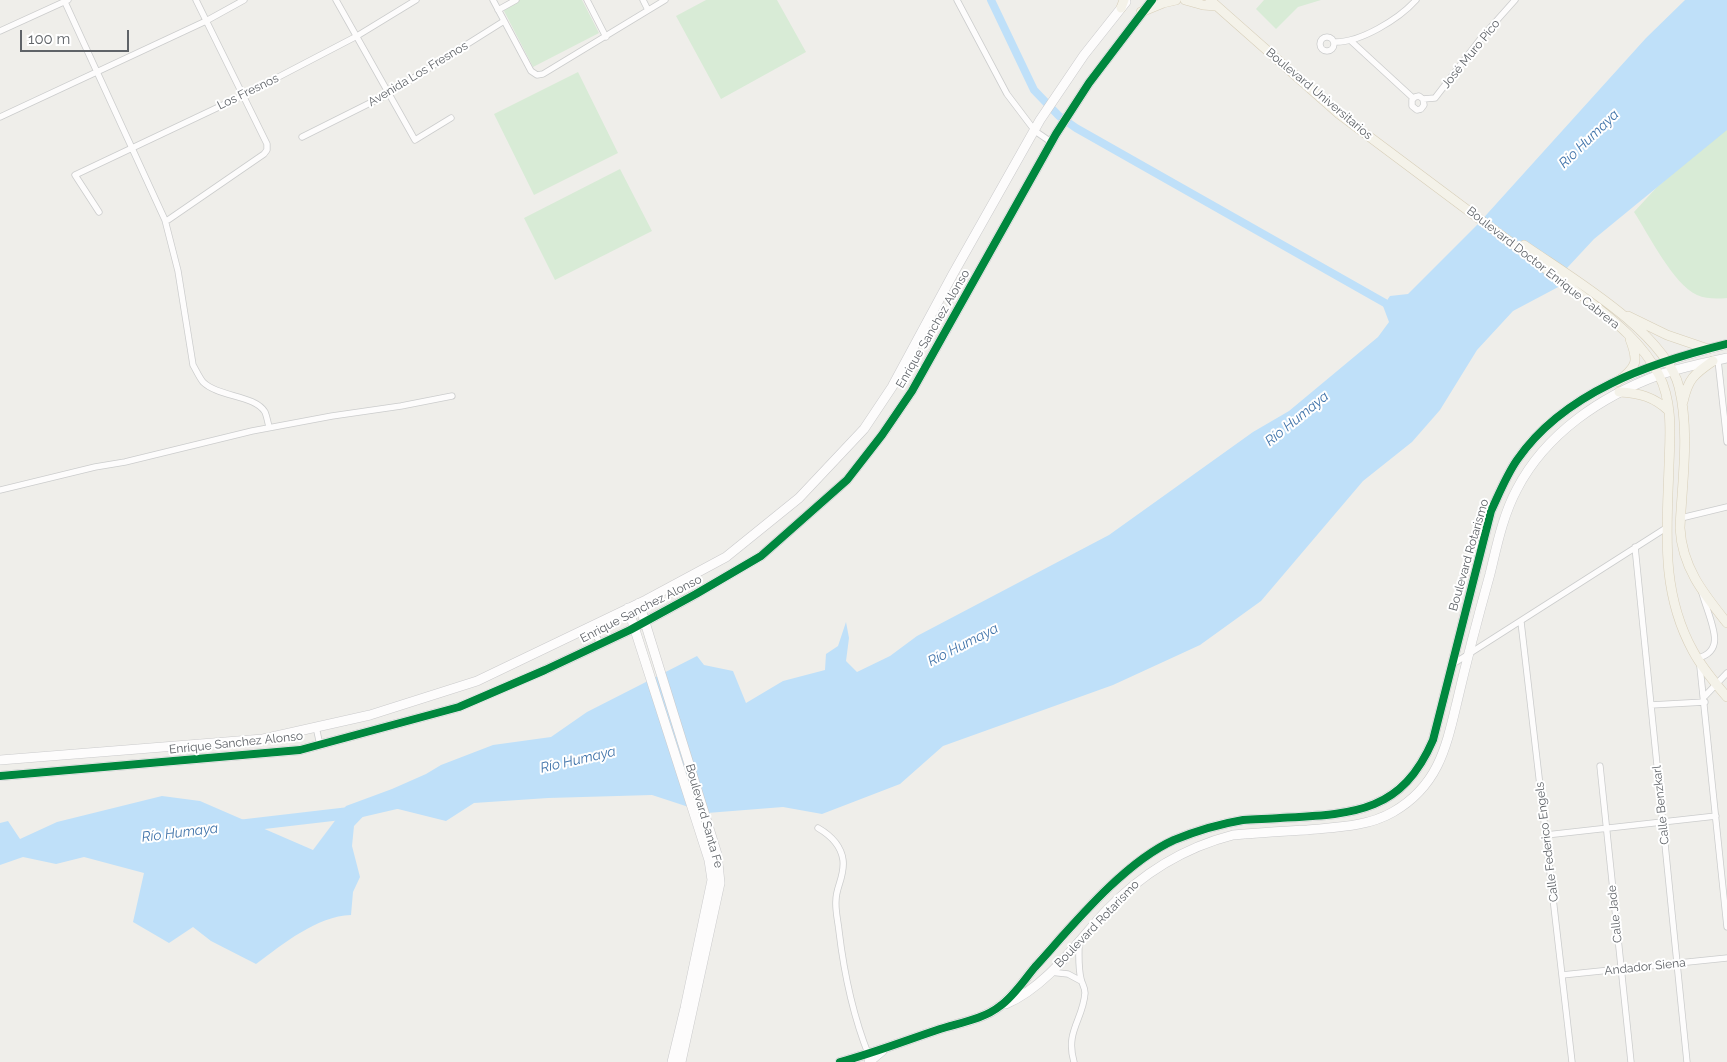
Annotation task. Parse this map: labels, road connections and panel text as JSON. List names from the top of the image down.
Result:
{
  "streets": {
    "main road": ["Boulevard Universitarios", "Boulevard Doctor Enrique Cabrera"],
    "street": [
      "José Muro Pico",
      "Avenida Los Fresnos",
      "Los Fresnos",
      "Enrique Sanchez Alonso",
      "Boulevard Rotarismo",
      "Calle Benzkarl",
      "Boulevard Santa Fe",
      "Calle Federico Engels",
      "Calle Jade",
      "Andador Siena"
    ]
  },
  "crossings": [
    ["Boulevard Universitarios", "Boulevard Doctor Enrique Cabrera"],
    ["Boulevard Doctor Enrique Cabrera", "Boulevard Rotarismo"],
    ["Enrique Sanchez Alonso", "Boulevard Santa Fe"],
    ["Calle Benzkarl", "Andador Siena"],
    ["Calle Federico Engels", "Andador Siena"],
    ["Calle Jade", "Andador Siena"]
  ],
  "water": ["Río Humaya"],
  "scale_bar": "100 m"
}
